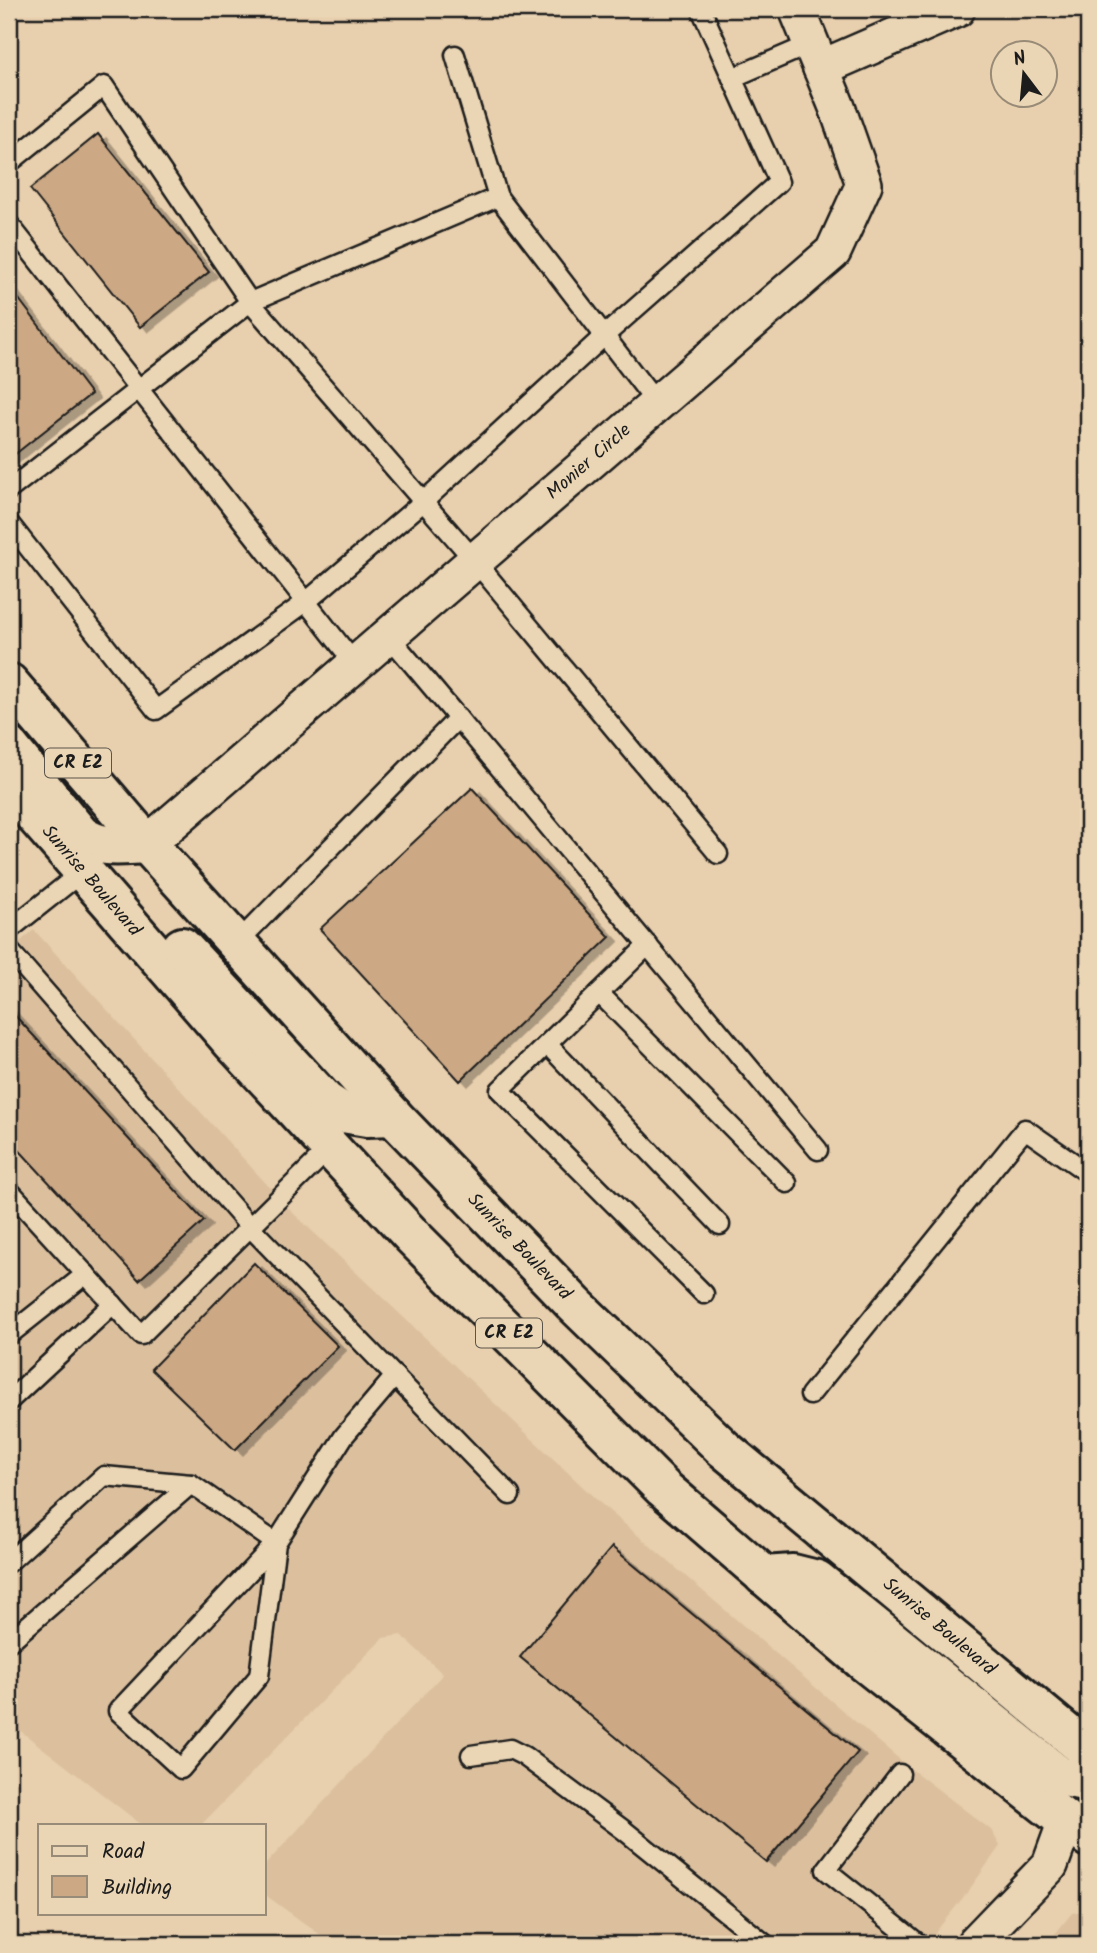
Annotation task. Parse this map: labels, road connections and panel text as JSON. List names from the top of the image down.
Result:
{
  "streets": {
    "main road": ["CR E2", "Sunrise Boulevard"],
    "street": ["Monier Circle"]
  },
  "crossings": [
    ["Monier Circle", "Sunrise Boulevard"]
  ],
  "legend": ["Road", "Building"],
  "north": "top"
}
